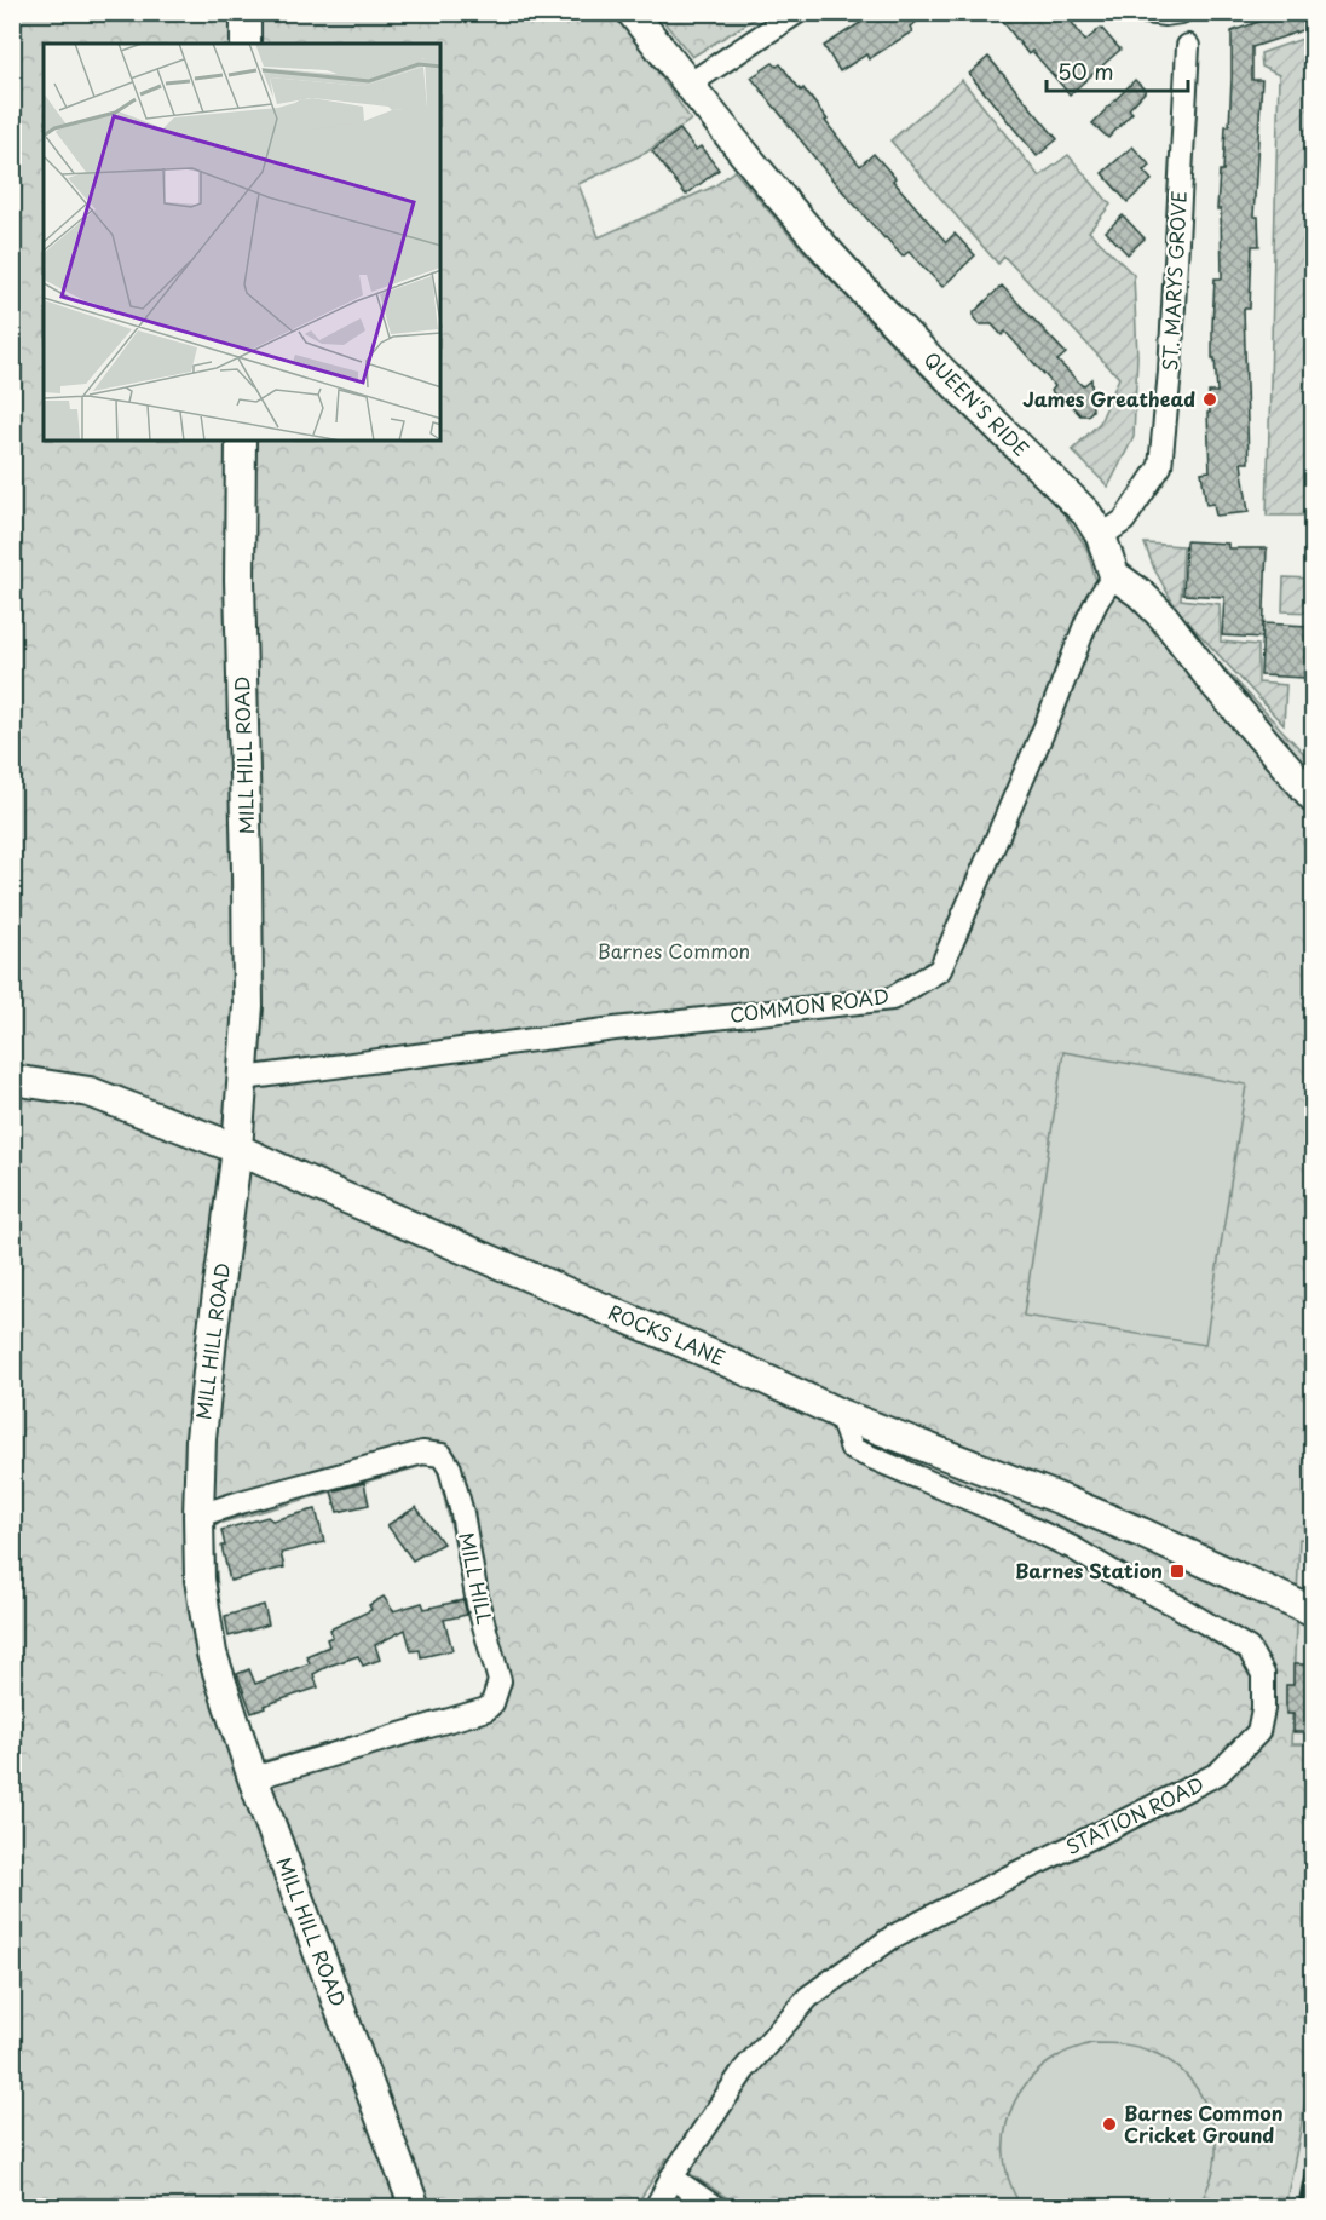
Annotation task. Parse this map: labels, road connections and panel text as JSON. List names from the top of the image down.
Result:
{
  "streets": {
    "main road": ["QUEEN'S RIDE", "MILL HILL ROAD", "ROCKS LANE"],
    "street": [
      "ST. MARYS GROVE",
      "COMMON ROAD",
      "MILL HILL",
      "STATION ROAD"
    ]
  },
  "crossings": [
    ["ST. MARYS GROVE", "QUEEN'S RIDE"],
    ["QUEEN'S RIDE", "COMMON ROAD"],
    ["MILL HILL ROAD", "COMMON ROAD"],
    ["MILL HILL ROAD", "ROCKS LANE"],
    ["MILL HILL ROAD", "MILL HILL"],
    ["ROCKS LANE", "STATION ROAD"]
  ],
  "parks": ["Barnes Common"],
  "places": {
    "other": ["James Greathead", "Barnes Common Cricket Ground"],
    "transit": ["Barnes Station"]
  },
  "scale_bar": "50 m"
}
